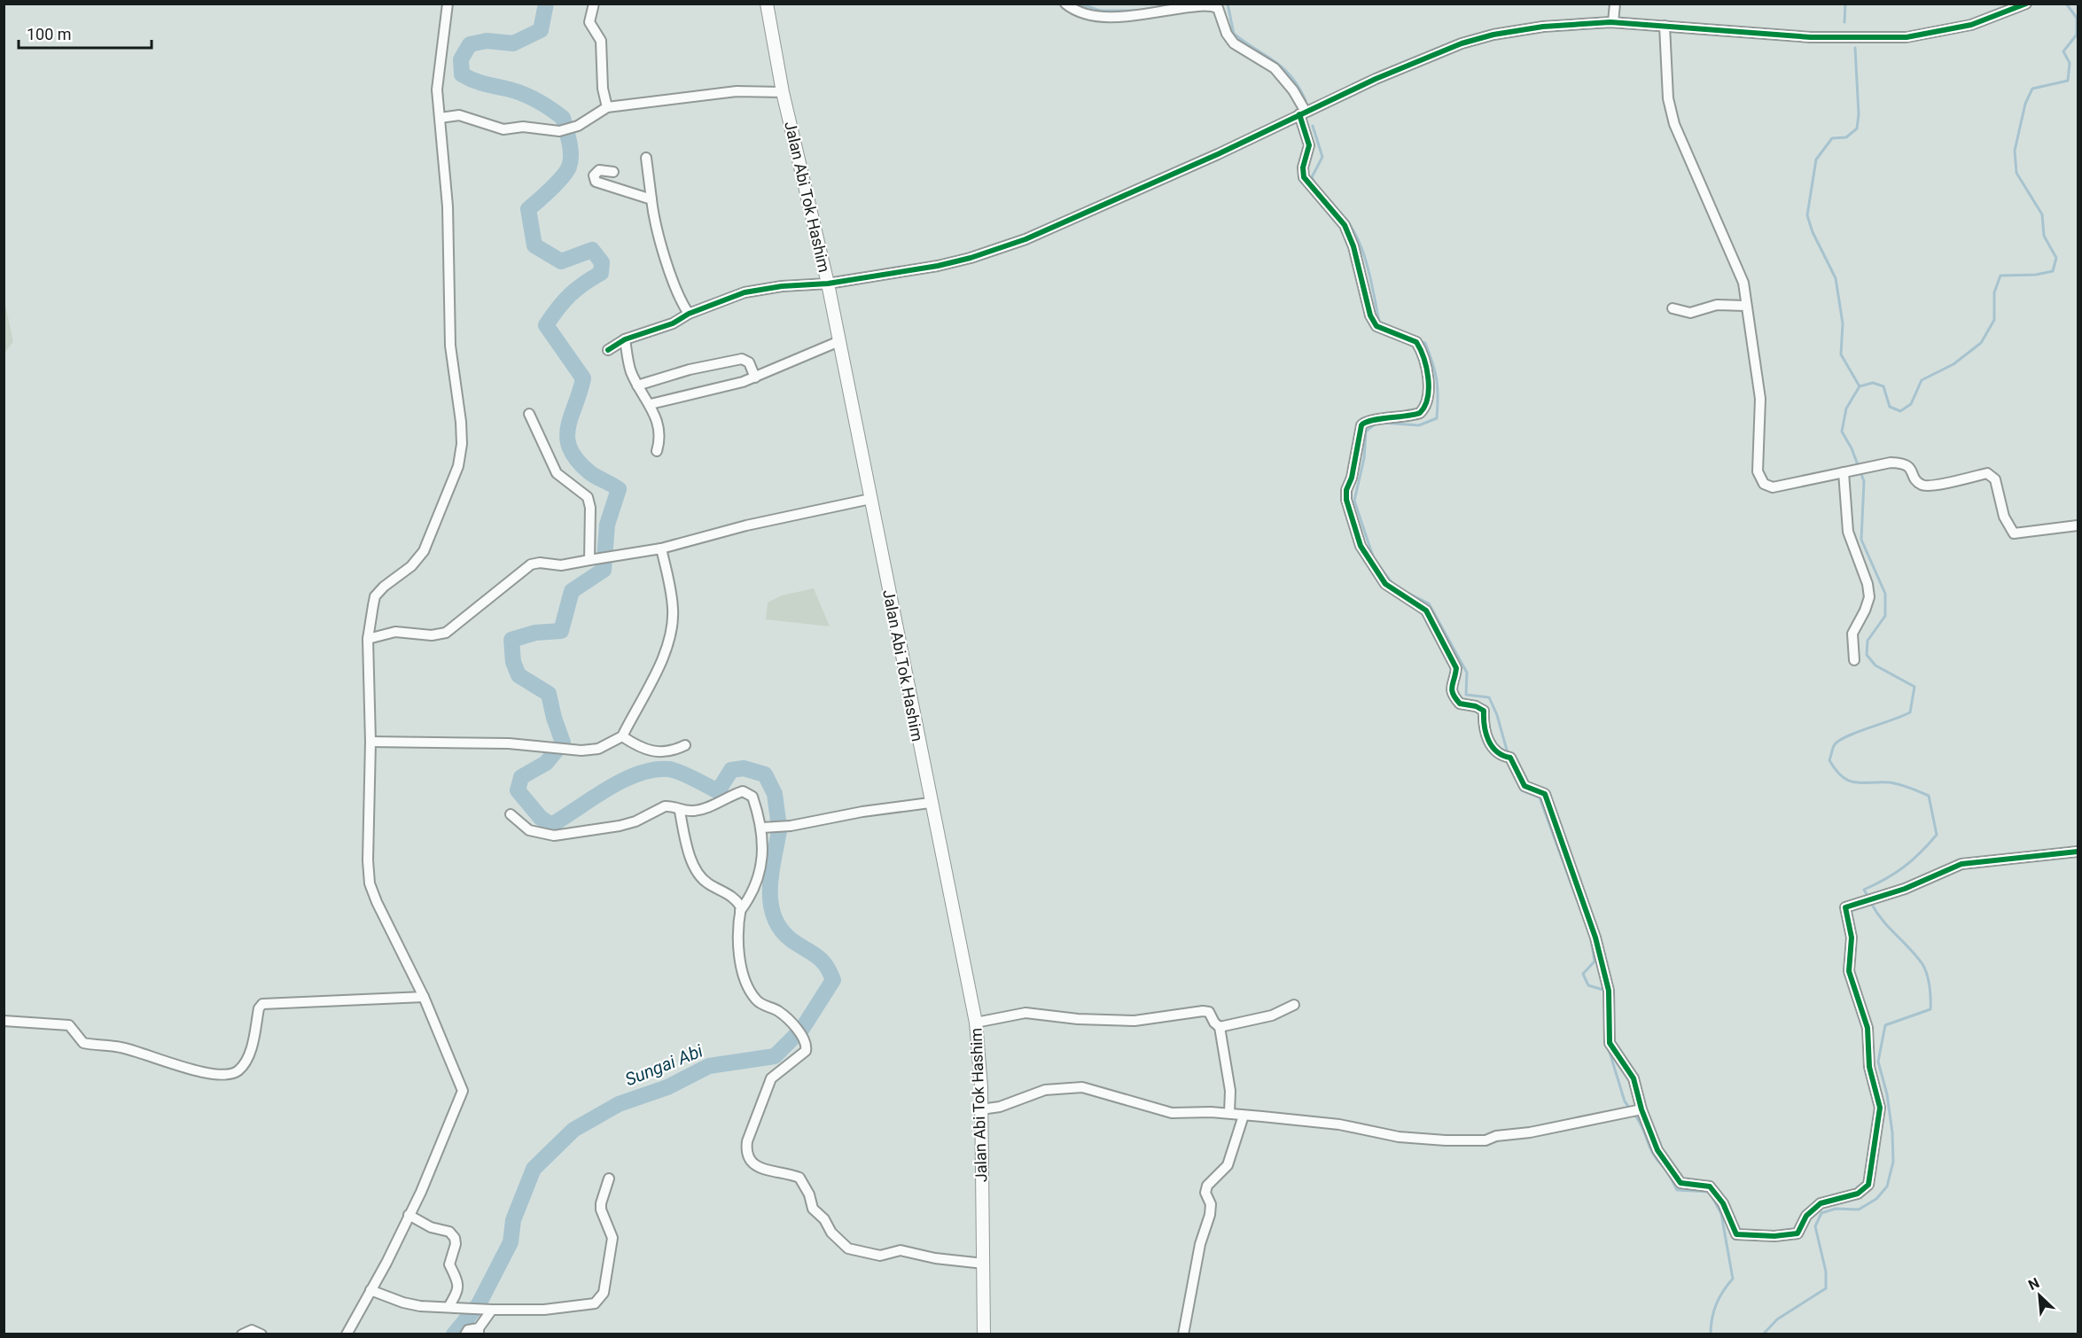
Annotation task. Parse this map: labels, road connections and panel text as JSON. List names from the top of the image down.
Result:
{
  "streets": {
    "main road": ["Jalan Abi Tok Hashim"]
  },
  "water": ["Sungai Abi"],
  "scale_bar": "100 m",
  "north": "top left"
}
